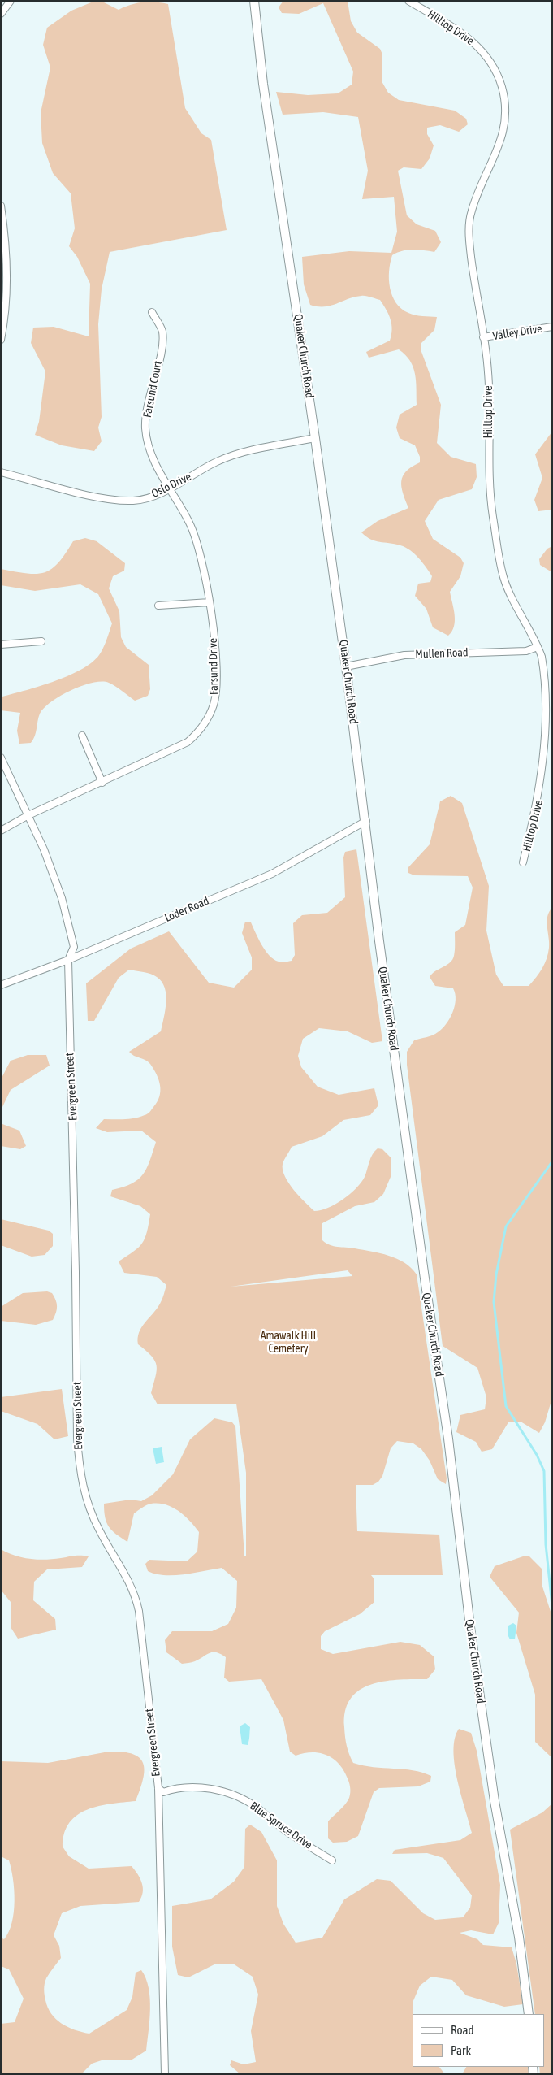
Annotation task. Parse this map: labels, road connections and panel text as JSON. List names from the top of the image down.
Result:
{
  "streets": {
    "street": [
      "Hilltop Drive",
      "Valley Drive",
      "Quaker Church Road",
      "Farsund Court",
      "Oslo Drive",
      "Mullen Road",
      "Farsund Drive",
      "Loder Road",
      "Evergreen Street",
      "Blue Spruce Drive"
    ]
  },
  "crossings": [
    ["Hilltop Drive", "Valley Drive"],
    ["Hilltop Drive", "Mullen Road"],
    ["Quaker Church Road", "Oslo Drive"],
    ["Quaker Church Road", "Mullen Road"],
    ["Quaker Church Road", "Loder Road"],
    ["Farsund Court", "Oslo Drive"],
    ["Farsund Court", "Farsund Drive"],
    ["Oslo Drive", "Farsund Drive"],
    ["Farsund Drive", "Evergreen Street"],
    ["Loder Road", "Evergreen Street"],
    ["Evergreen Street", "Blue Spruce Drive"]
  ],
  "parks": ["Amawalk Hill Cemetery"],
  "legend": ["Road", "Park"]
}
